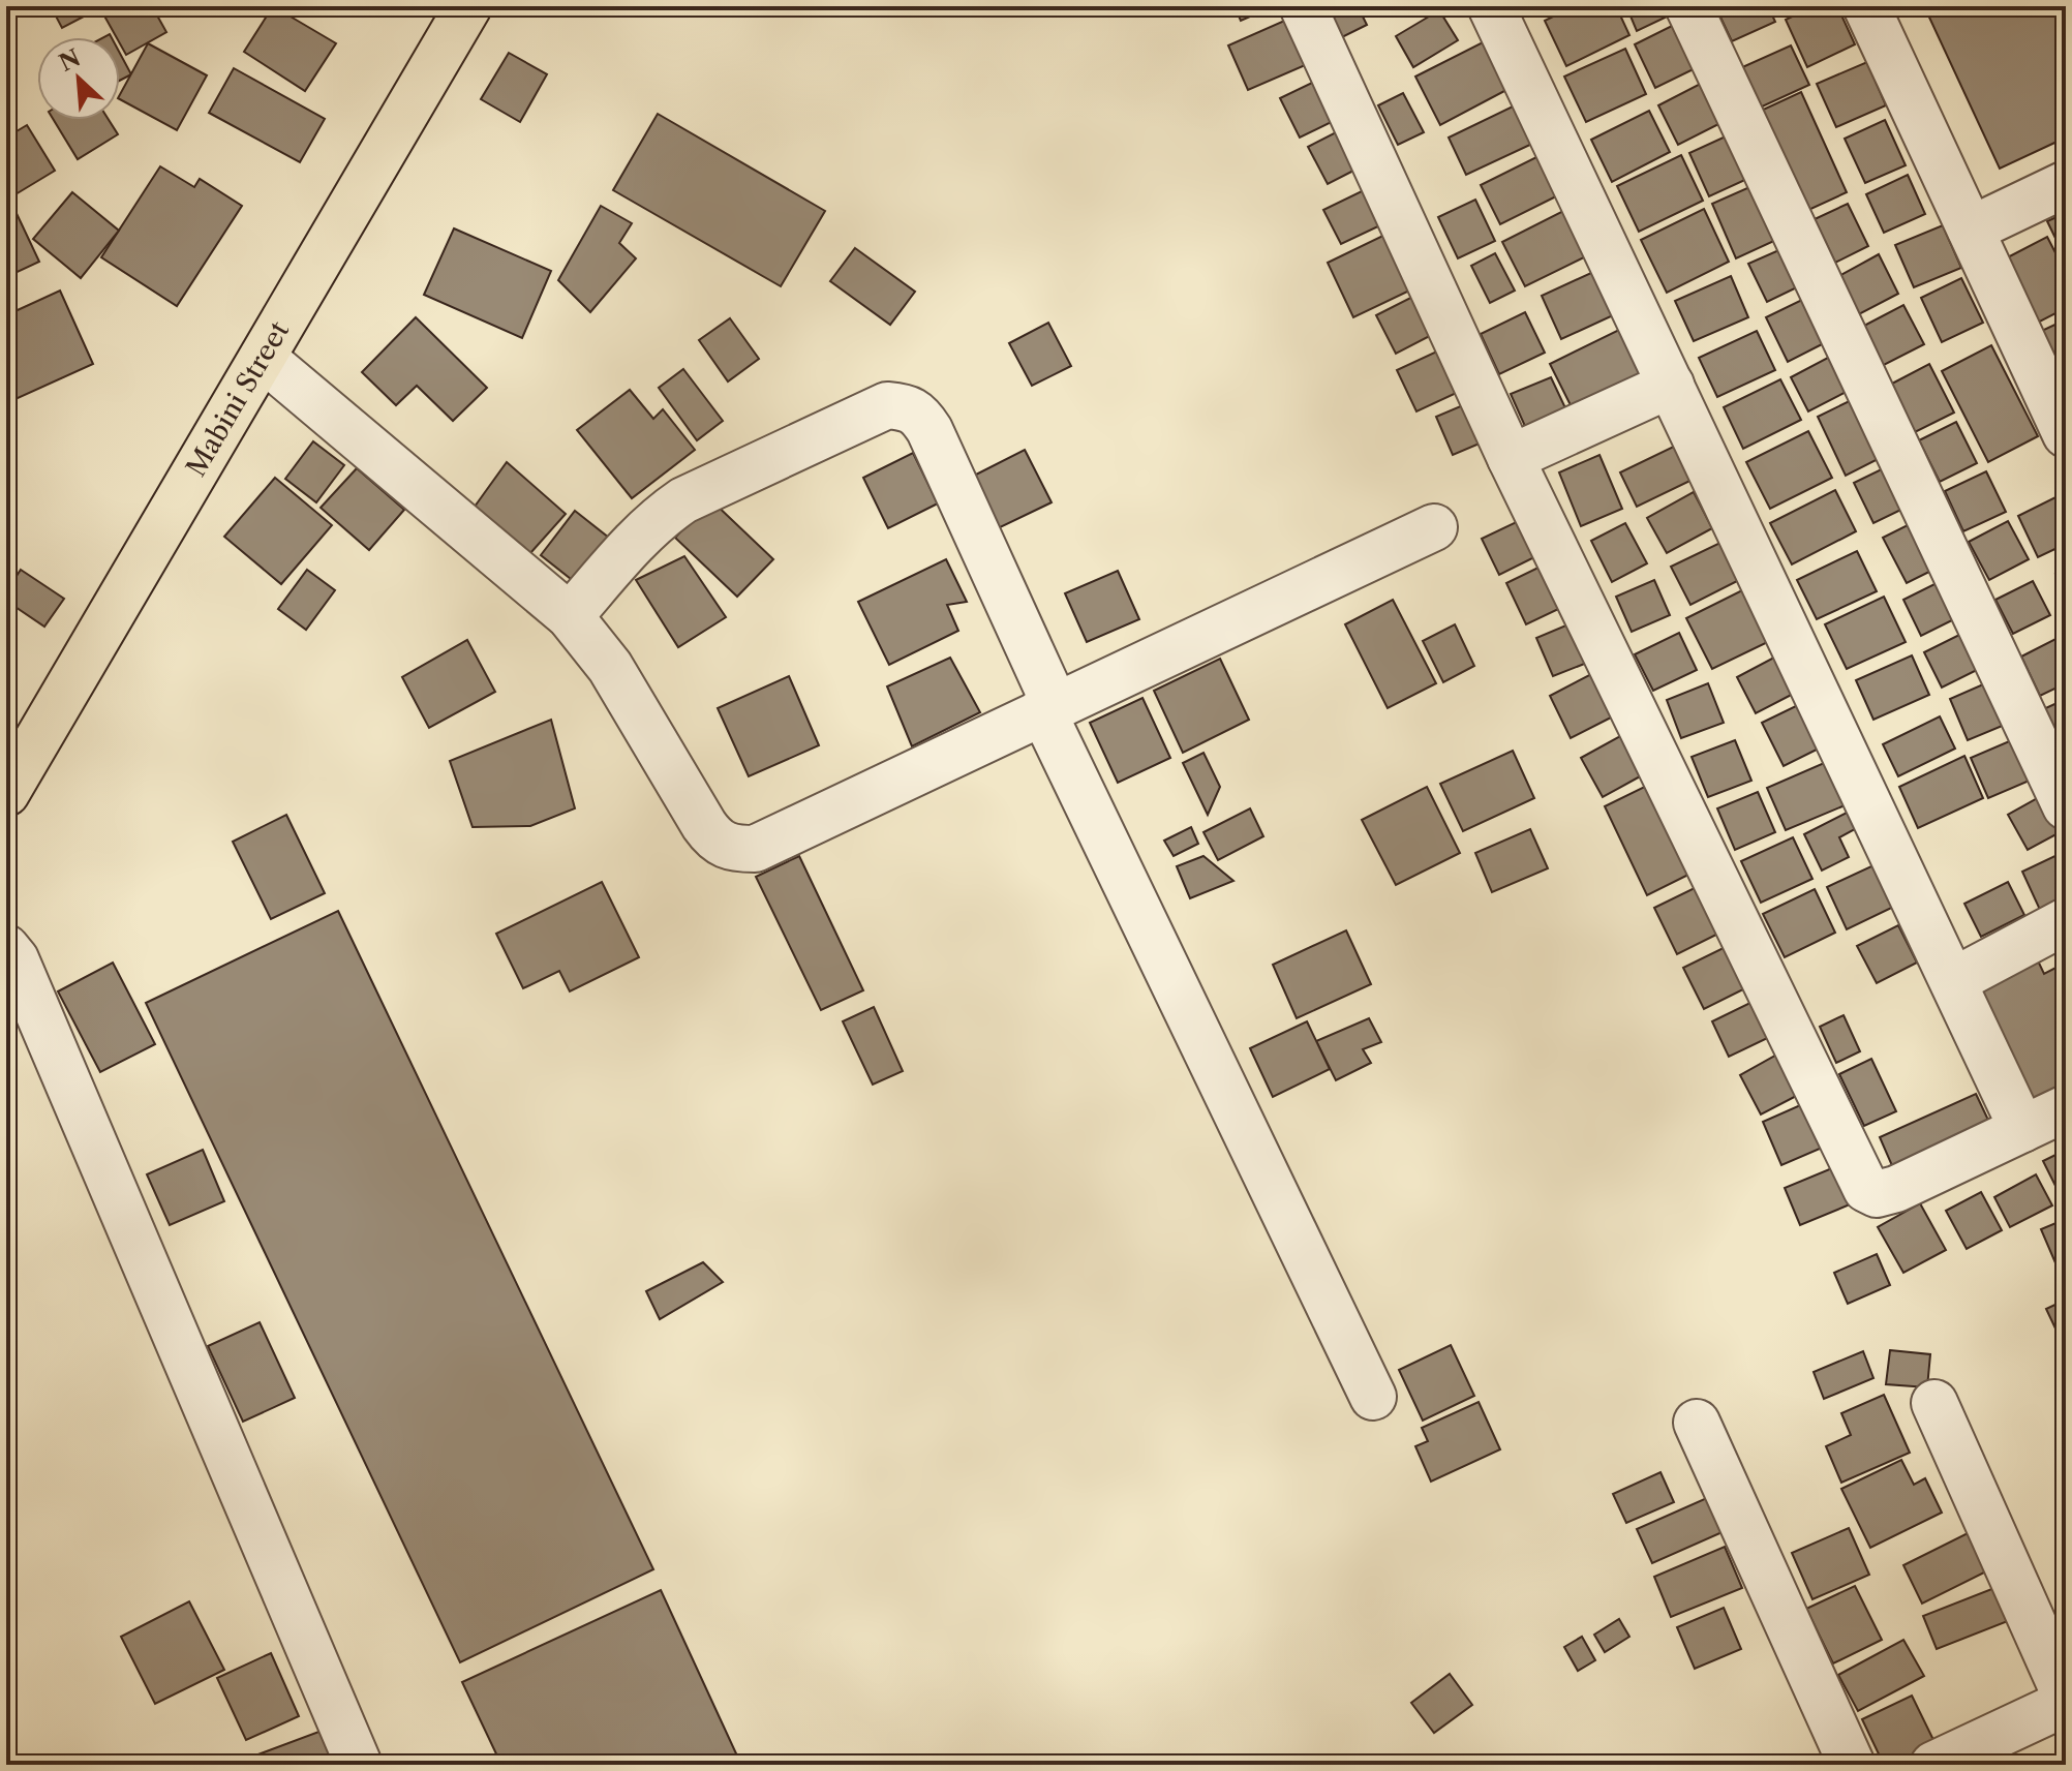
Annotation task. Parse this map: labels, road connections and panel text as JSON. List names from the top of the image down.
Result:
{
  "streets": {
    "main road": ["Mabini Street"]
  },
  "north": "top left"
}
